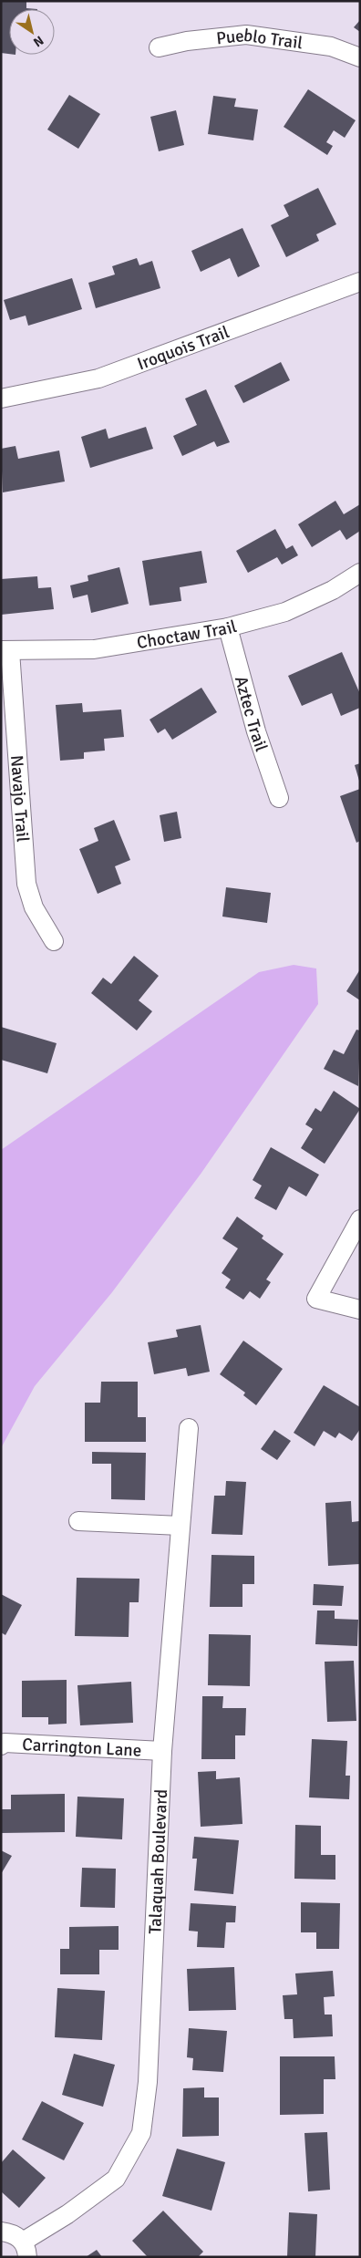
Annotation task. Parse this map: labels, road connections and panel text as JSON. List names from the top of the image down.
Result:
{
  "streets": {
    "street": [
      "Pueblo Trail",
      "Iroquois Trail",
      "Choctaw Trail",
      "Aztec Trail",
      "Navajo Trail",
      "Carrington Lane",
      "Talaquah Boulevard"
    ]
  },
  "crossings": [
    ["Choctaw Trail", "Aztec Trail"],
    ["Choctaw Trail", "Navajo Trail"],
    ["Carrington Lane", "Talaquah Boulevard"]
  ],
  "north": "bottom right"
}
